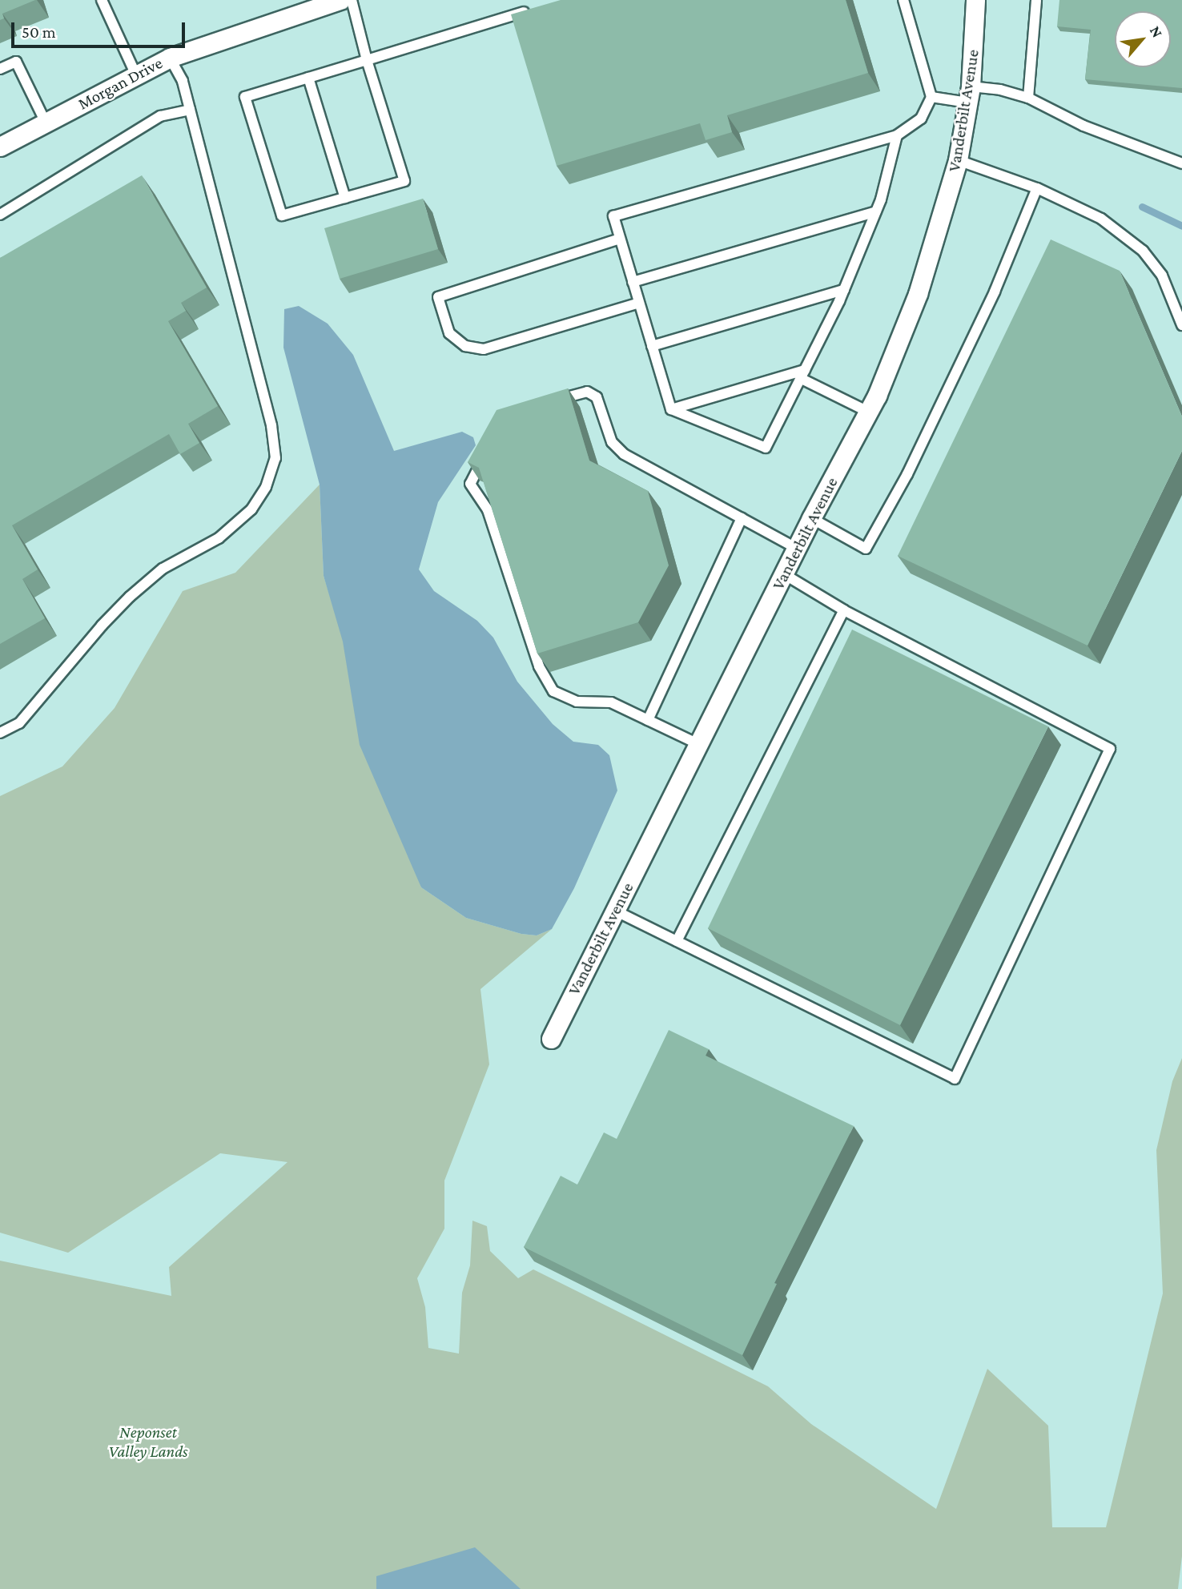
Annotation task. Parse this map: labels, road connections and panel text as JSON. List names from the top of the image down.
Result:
{
  "streets": {
    "street": ["Morgan Drive", "Vanderbilt Avenue"]
  },
  "parks": ["Neponset Valley Lands"],
  "scale_bar": "50 m",
  "north": "top right"
}
